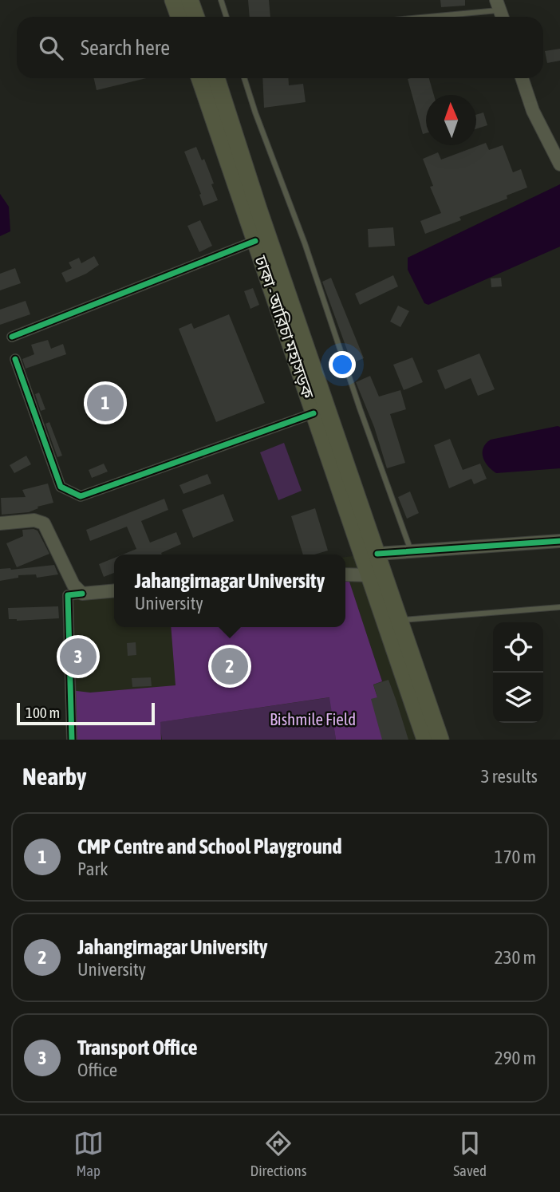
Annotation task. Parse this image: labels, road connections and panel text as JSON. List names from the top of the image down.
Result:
{
  "streets": {
    "highway": ["ঢাকা - আরিচা মহাসড়ক"]
  },
  "parks": ["Bishmile Field"],
  "scale_bar": "100 m",
  "north": "top",
  "page": {
    "search": "Search here",
    "pins": ["1", "3", "2"],
    "popup": ["Jahangirnagar University", "University"],
    "scale": "100 m",
    "heading": ["Nearby", "3 results"],
    "list": [
      {
        "mark": "1",
        "name": "CMP Centre and School Playground",
        "note": "Park",
        "value": "170 m"
      },
      {
        "mark": "2",
        "name": "Jahangirnagar University",
        "note": "University",
        "value": "230 m"
      },
      {
        "mark": "3",
        "name": "Transport Office",
        "note": "Office",
        "value": "290 m"
      }
    ],
    "nav": ["Map", "Directions", "Saved"]
  }
}
